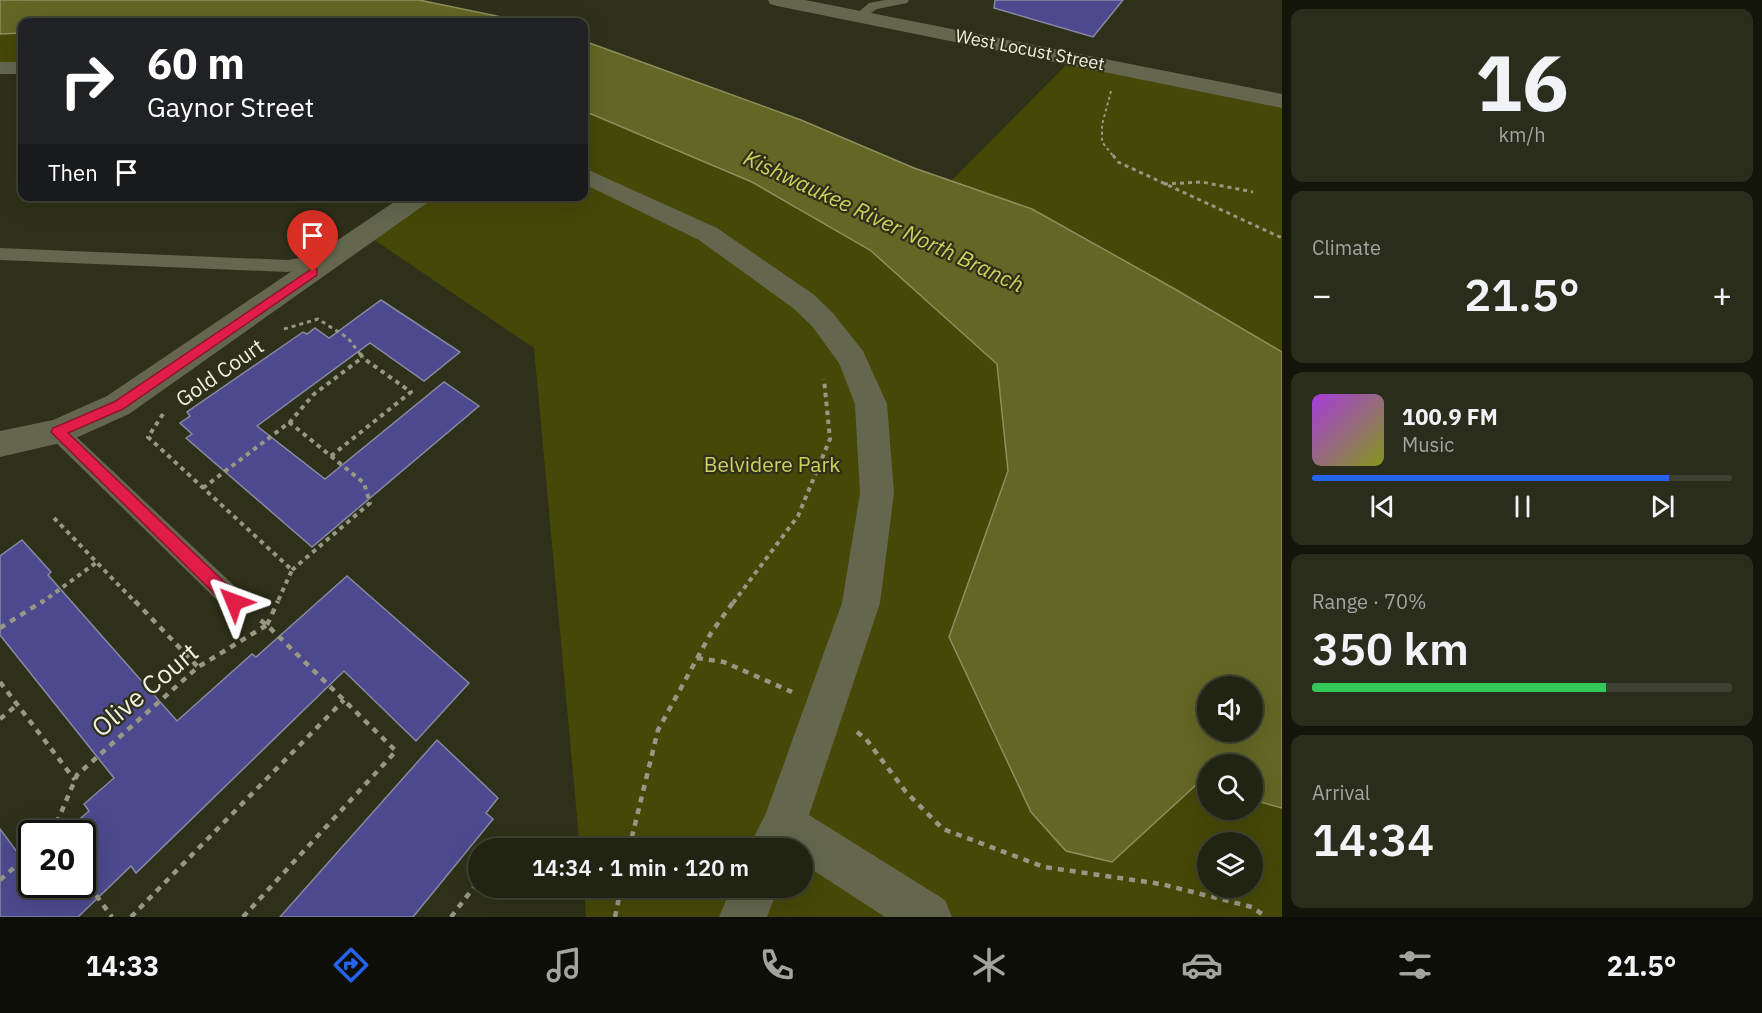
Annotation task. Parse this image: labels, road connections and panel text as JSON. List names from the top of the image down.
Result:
{
  "streets": {
    "street": ["West Locust Street"],
    "path": ["Gold Court", "Olive Court"]
  },
  "water": ["Kishwaukee River North Branch"],
  "parks": ["Belvidere Park"],
  "page": {
    "tile": [
      ["16", "km/h"],
      "Climate",
      ["Range · 70%", "350 km"],
      ["Arrival", "14:34"]
    ],
    "turn": ["60 m", "Gaynor Street"],
    "then": "Then",
    "heat": ["−", "21.5°", "+"],
    "song": ["100.9 FM", "Music"],
    "limit": "20",
    "trip": "14:34 · 1 min · 120 m",
    "tabs": ["14:33", "21.5°"]
  }
}
